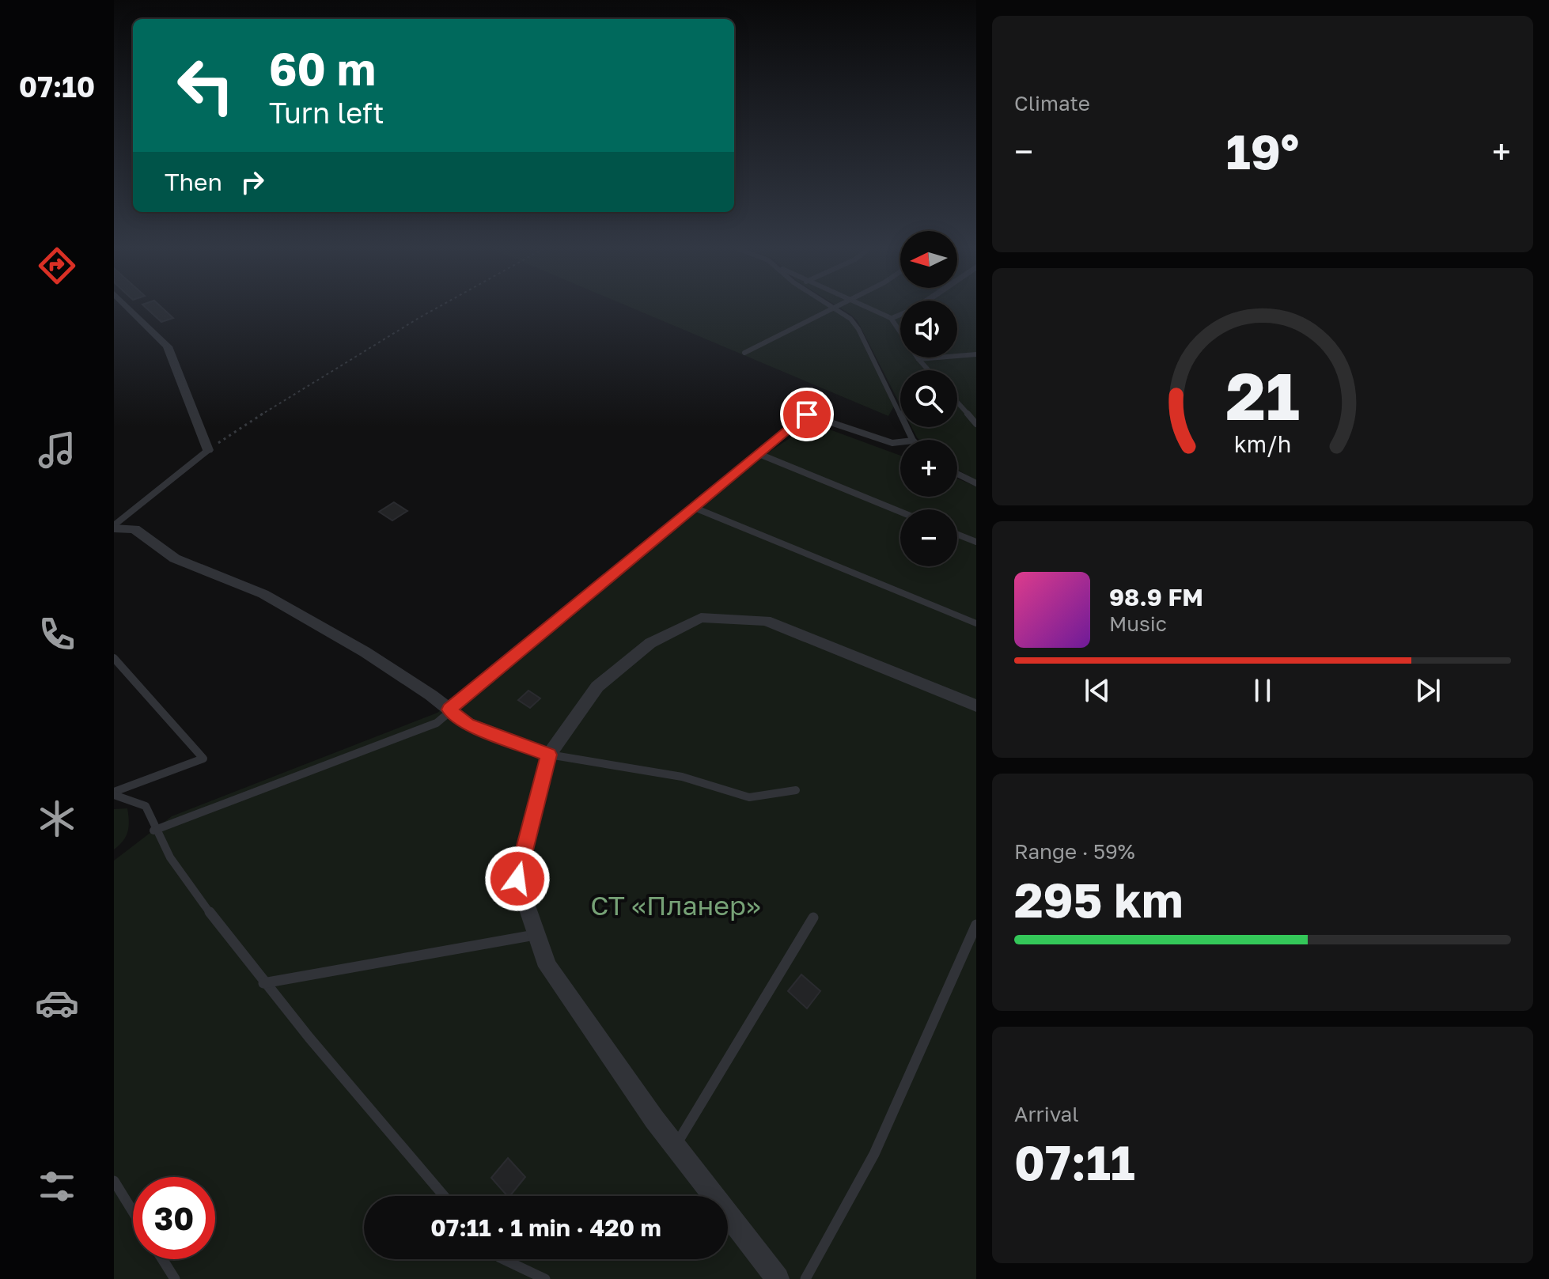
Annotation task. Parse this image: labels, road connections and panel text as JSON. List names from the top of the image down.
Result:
{
  "parks": ["СТ «Планер»"],
  "north": "left",
  "page": {
    "tabs": "07:10",
    "tile": [
      "Climate",
      ["Range · 59%", "295 km"],
      ["Arrival", "07:11"]
    ],
    "turn": ["60 m", "Turn left"],
    "heat": ["−", "19°", "+"],
    "then": "Then",
    "map_buttons": ["+", "−"],
    "song": ["98.9 FM", "Music"],
    "limit": "30",
    "trip": "07:11 · 1 min · 420 m",
    "gauge": ["21", "km/h"]
  }
}
